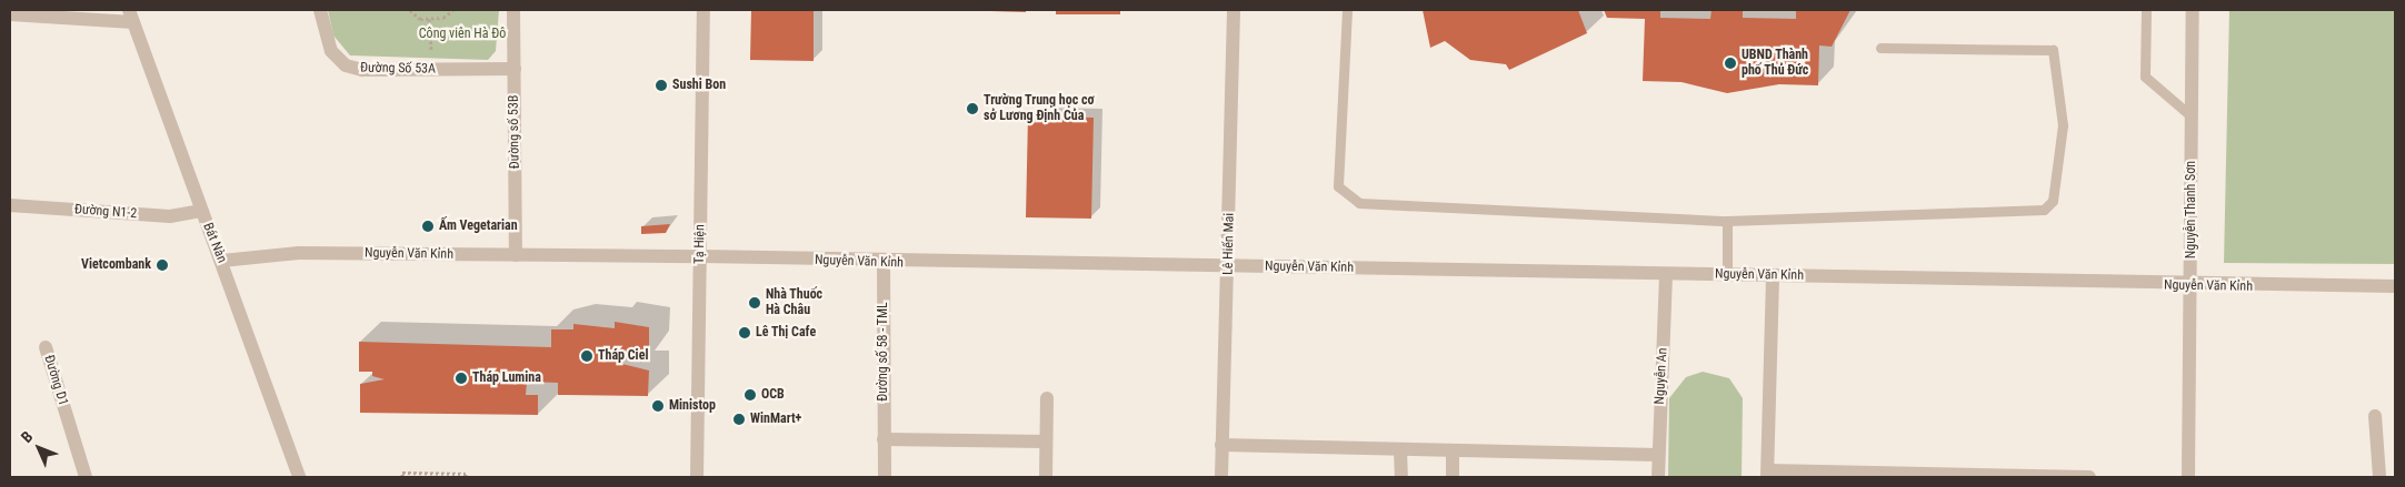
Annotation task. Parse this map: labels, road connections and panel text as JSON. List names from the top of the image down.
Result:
{
  "streets": {
    "street": [
      "Đường Số 53A",
      "Đường số 53B",
      "Nguyễn Thanh Sơn",
      "Đường N1-2",
      "Bát Nàn",
      "Tạ Hiện",
      "Lê Hiến Mai",
      "Nguyễn Văn Kỉnh",
      "Đường số 58 - TML",
      "Nguyễn An",
      "Đường D1"
    ]
  },
  "crossings": [
    ["Đường Số 53A", "Đường số 53B"],
    ["Đường số 53B", "Nguyễn Văn Kỉnh"],
    ["Nguyễn Thanh Sơn", "Nguyễn Văn Kỉnh"],
    ["Đường N1-2", "Bát Nàn"],
    ["Bát Nàn", "Nguyễn Văn Kỉnh"],
    ["Tạ Hiện", "Nguyễn Văn Kỉnh"],
    ["Lê Hiến Mai", "Nguyễn Văn Kỉnh"],
    ["Nguyễn Văn Kỉnh", "Đường số 58 - TML"],
    ["Nguyễn Văn Kỉnh", "Nguyễn An"]
  ],
  "parks": ["Công viên Hà Đô"],
  "places": [
    "UBND Thành phố Thủ Đức",
    "Sushi Bon",
    "Trường Trung học cơ sở Lương Định Của",
    "Ấm Vegetarian",
    "Vietcombank",
    "Nhà Thuốc Hà Châu",
    "Lê Thị Cafe",
    "Tháp Ciel",
    "Tháp Lumina",
    "OCB",
    "Ministop",
    "WinMart+"
  ],
  "north": "top left"
}
